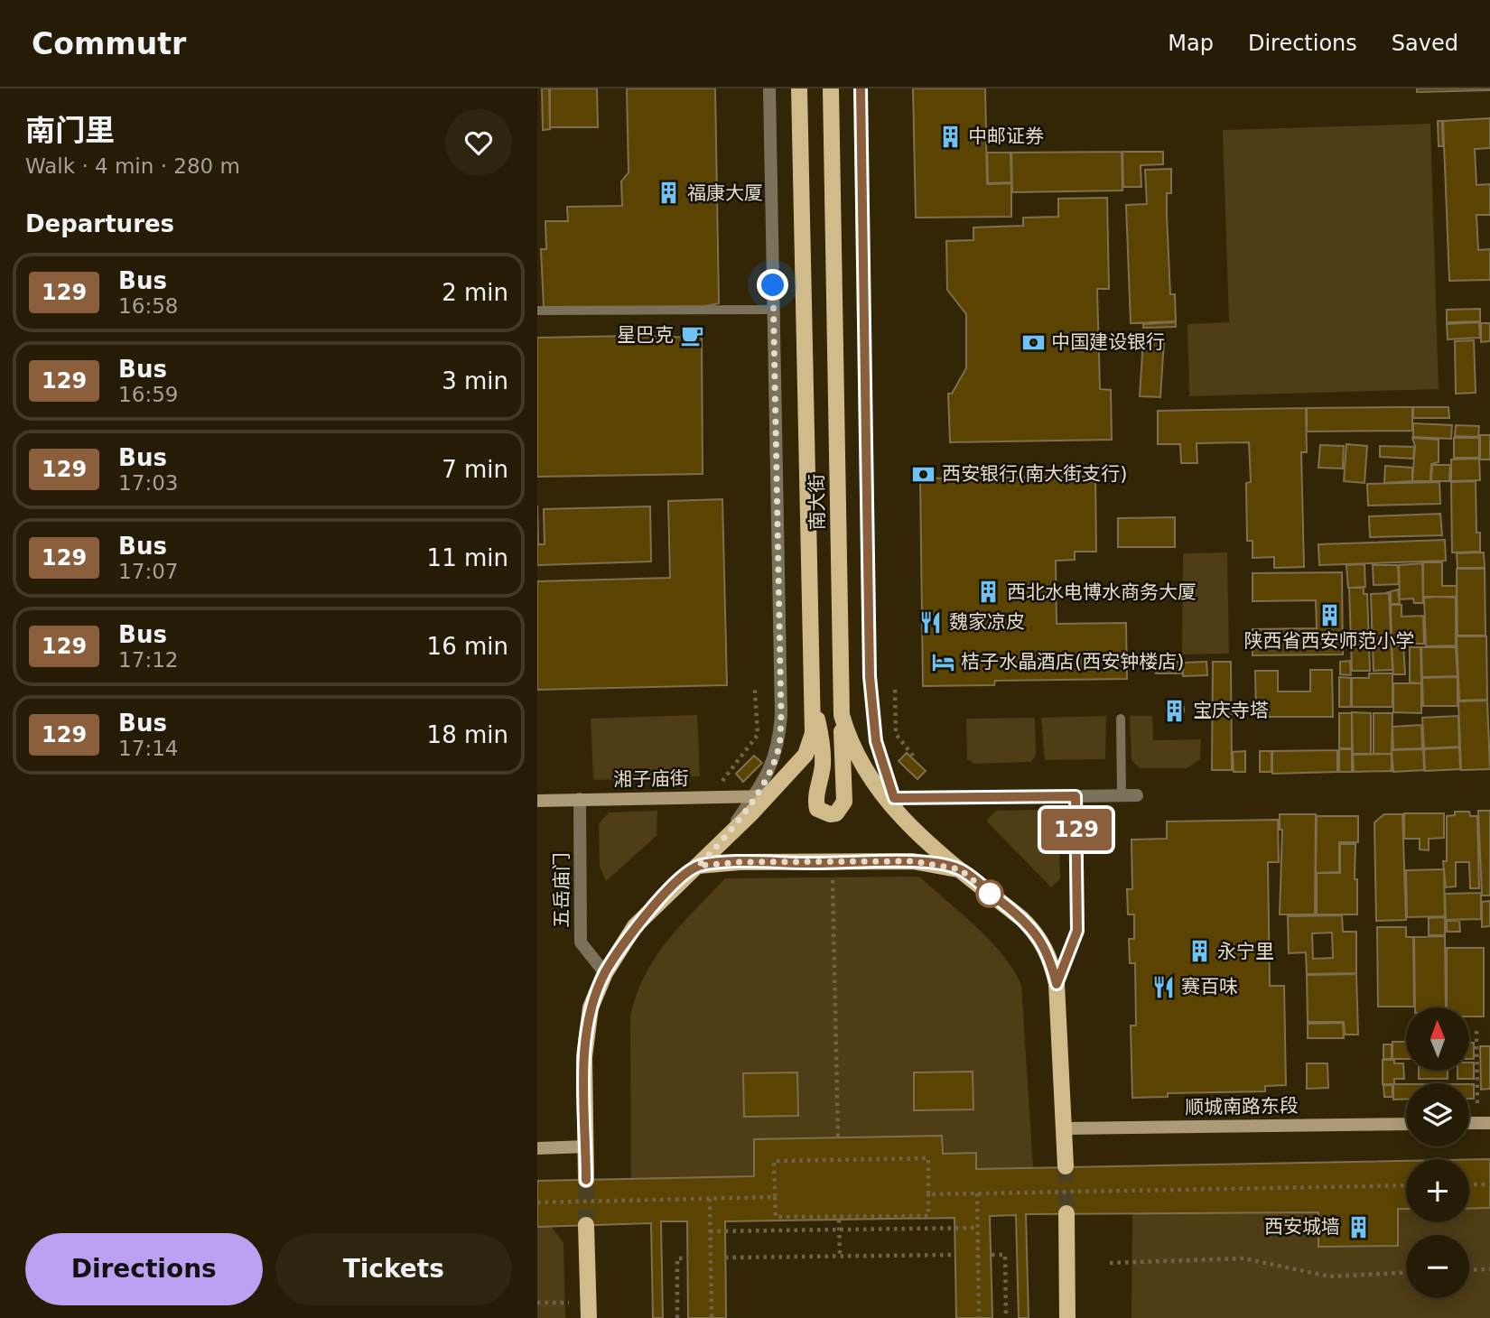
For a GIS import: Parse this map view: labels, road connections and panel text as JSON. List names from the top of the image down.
{
  "streets": {
    "main road": ["南大街"],
    "street": ["湘子庙街", "五岳庙门", "顺城南路东段"]
  },
  "crossings": [
    ["南大街", "湘子庙街"],
    ["南大街", "五岳庙门"],
    ["南大街", "顺城南路东段"],
    ["湘子庙街", "五岳庙门"]
  ],
  "places": {
    "building": [
      "中邮证券",
      "福康大厦",
      "西北水电博水商务大厦",
      "陕西省西安师范小学",
      "宝庆寺塔",
      "永宁里",
      "西安城墙"
    ],
    "cafe": ["星巴克"],
    "bank": ["中国建设银行", "西安银行(南大街支行)"],
    "restaurant": ["魏家凉皮", "赛百味"],
    "hotel": ["桔子水晶酒店(西安钟楼店)"]
  },
  "lines": ["bus line 129"],
  "north": "top",
  "page": {
    "header": "Commutr",
    "nav": ["Map", "Directions", "Saved"],
    "heading": [
      ["南门里", "Walk · 4 min · 280 m"],
      "Departures"
    ],
    "on_map": "129",
    "list": [
      {
        "mark": "129",
        "name": "Bus",
        "note": "16:58",
        "value": "2 min"
      },
      {
        "mark": "129",
        "name": "Bus",
        "note": "16:59",
        "value": "3 min"
      },
      {
        "mark": "129",
        "name": "Bus",
        "note": "17:03",
        "value": "7 min"
      },
      {
        "mark": "129",
        "name": "Bus",
        "note": "17:07",
        "value": "11 min"
      },
      {
        "mark": "129",
        "name": "Bus",
        "note": "17:12",
        "value": "16 min"
      },
      {
        "mark": "129",
        "name": "Bus",
        "note": "17:14",
        "value": "18 min"
      }
    ],
    "map_buttons": ["+", "−"],
    "buttons": ["Directions", "Tickets"]
  }
}
